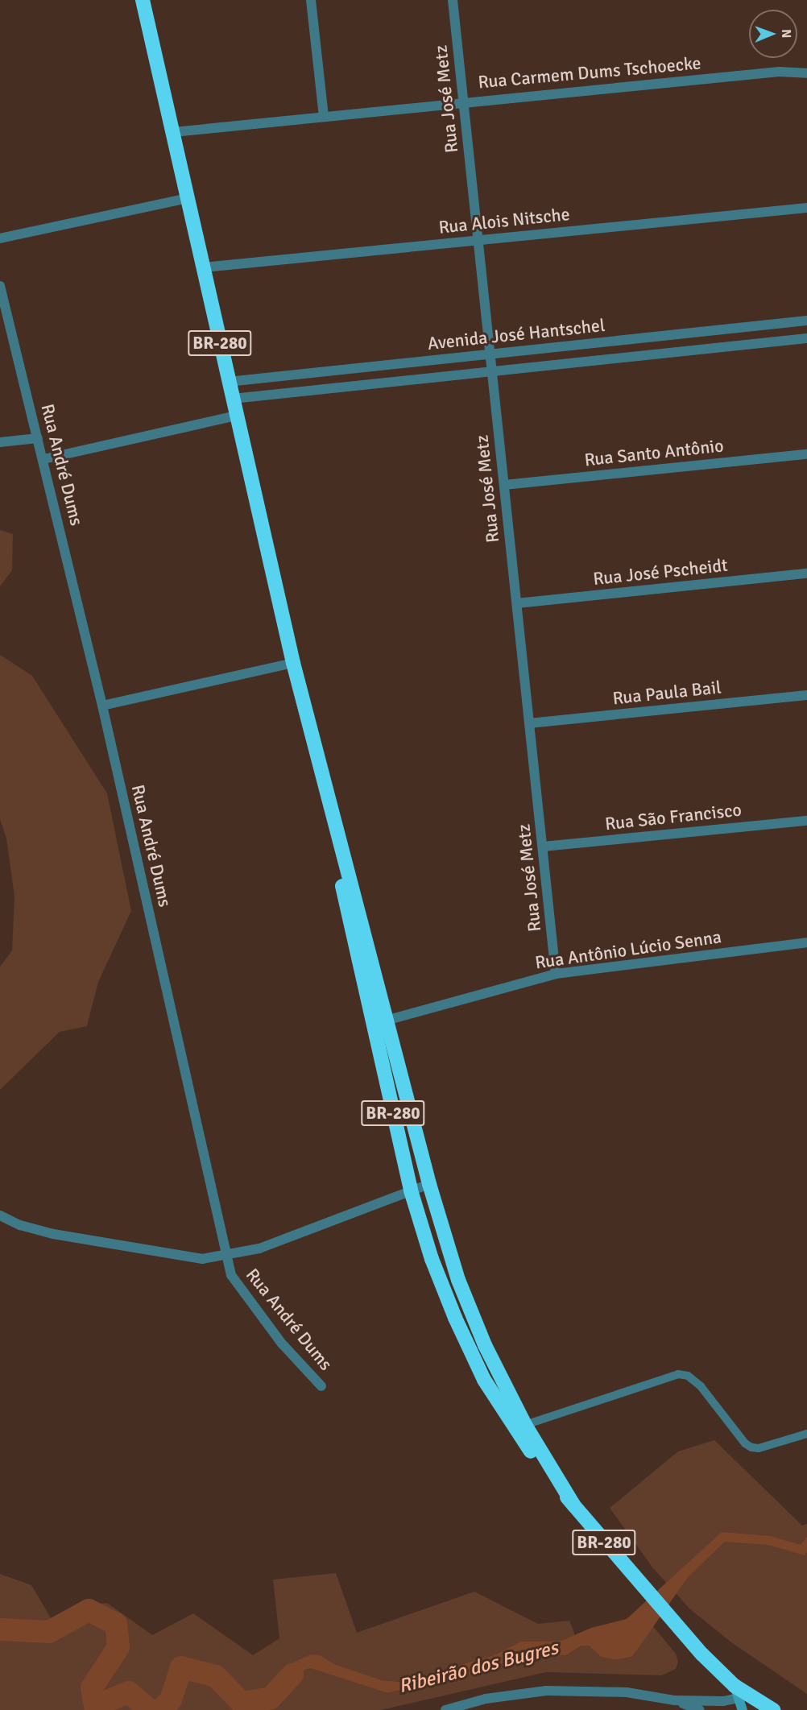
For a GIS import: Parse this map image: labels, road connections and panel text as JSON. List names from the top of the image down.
{
  "streets": {
    "highway": ["BR-280"],
    "street": [
      "Rua Carmem Dums Tschoecke",
      "Rua José Metz",
      "Rua Alois Nitsche",
      "Avenida José Hantschel",
      "Rua Santo Antônio",
      "Rua André Dums",
      "Rua José Pscheidt",
      "Rua Paula Bail",
      "Rua São Francisco",
      "Rua Antônio Lúcio Senna"
    ]
  },
  "crossings": [
    ["Rua Carmem Dums Tschoecke", "Rua José Metz"],
    ["Rua Carmem Dums Tschoecke", "BR-280"],
    ["Rua José Metz", "Rua Alois Nitsche"],
    ["Rua José Metz", "Avenida José Hantschel"],
    ["Rua José Metz", "Rua Santo Antônio"],
    ["Rua José Metz", "Rua José Pscheidt"],
    ["Rua José Metz", "Rua Paula Bail"],
    ["Rua José Metz", "Rua São Francisco"],
    ["Rua José Metz", "Rua Antônio Lúcio Senna"],
    ["Rua Alois Nitsche", "BR-280"],
    ["Avenida José Hantschel", "BR-280"],
    ["BR-280", "Rua Antônio Lúcio Senna"]
  ],
  "water": ["Ribeirão dos Bugres"],
  "north": "right"
}
